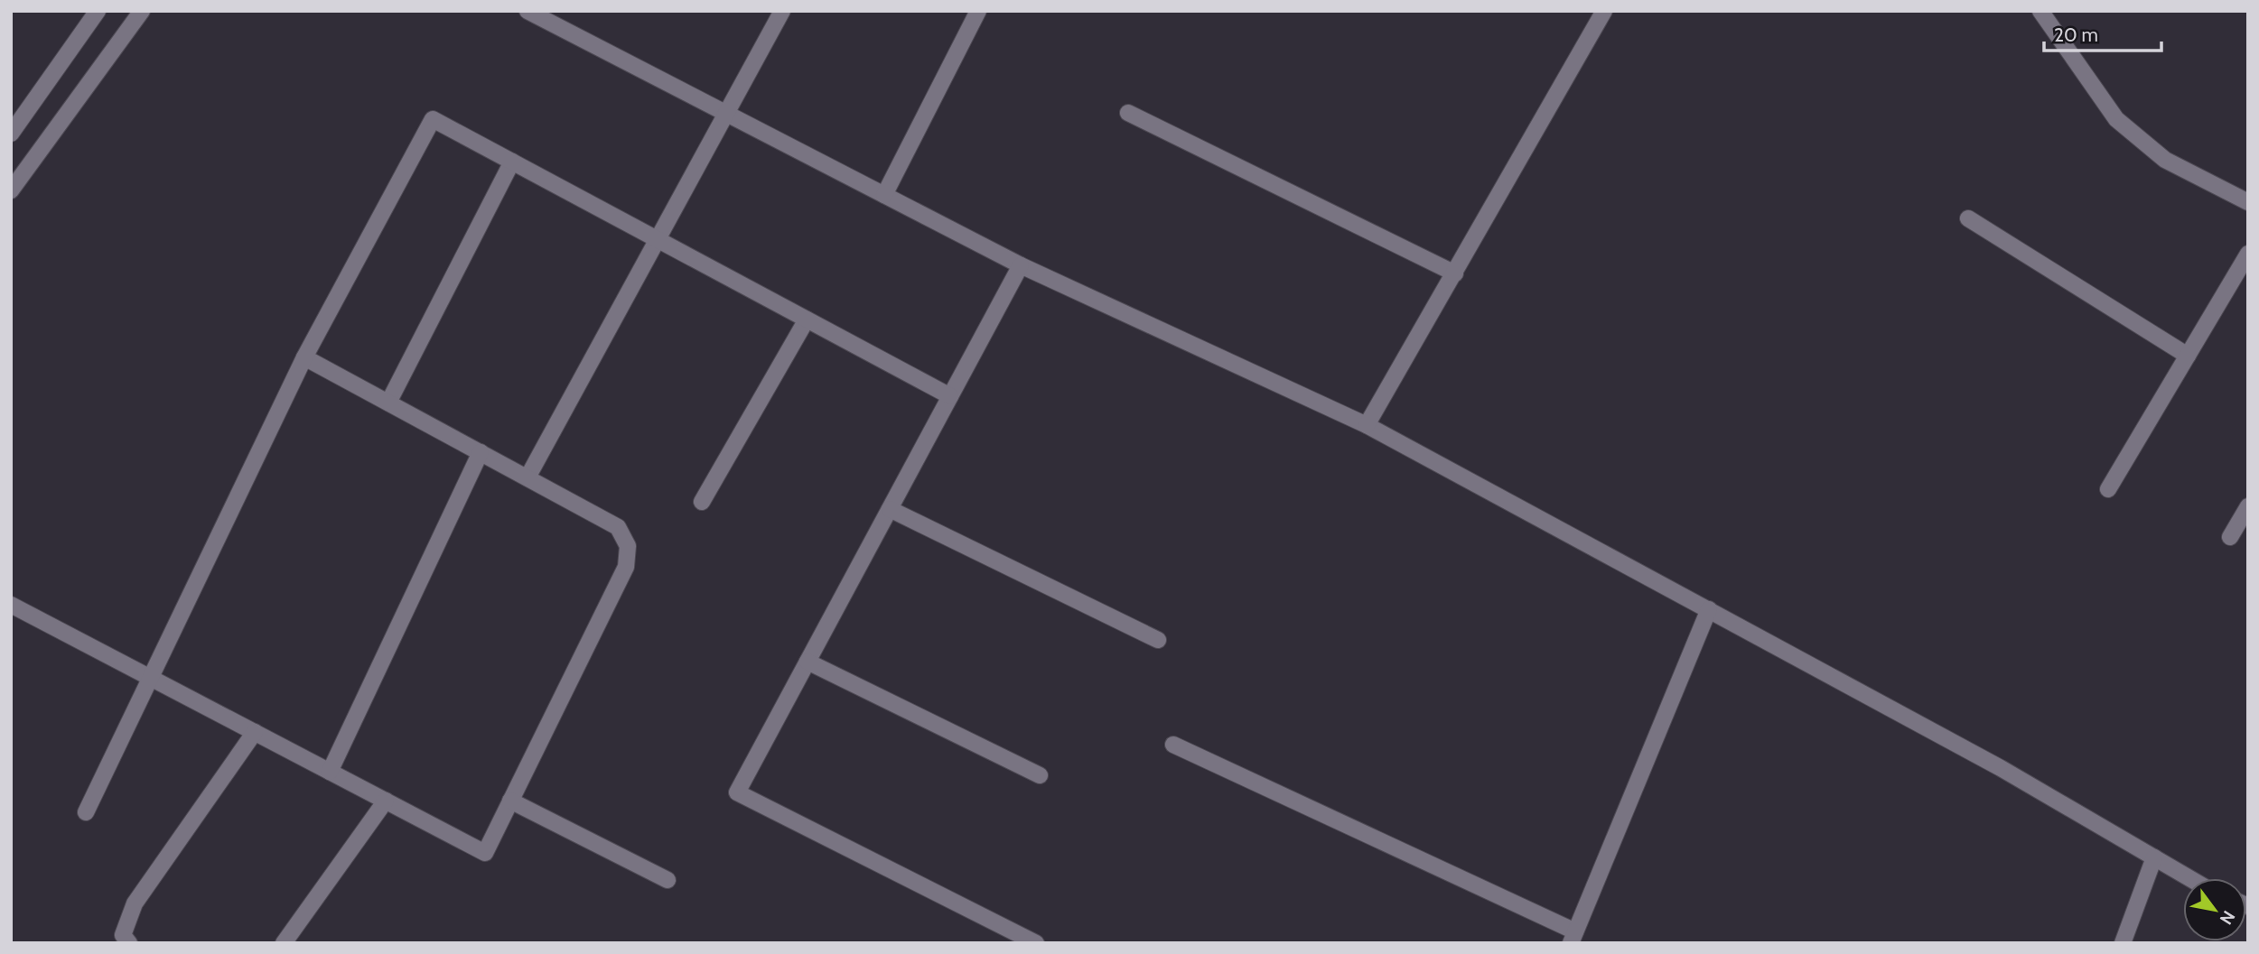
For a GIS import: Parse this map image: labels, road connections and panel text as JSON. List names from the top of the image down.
{
  "scale_bar": "20 m",
  "north": "bottom right"
}
